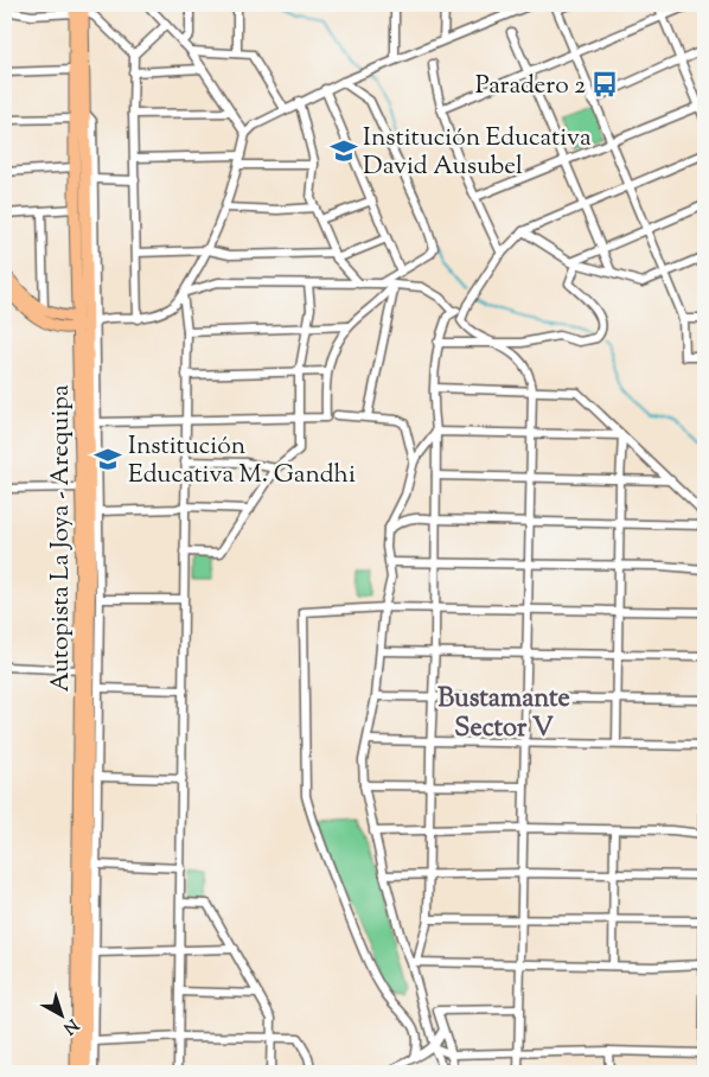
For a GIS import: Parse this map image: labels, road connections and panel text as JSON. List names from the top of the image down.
{
  "streets": {
    "main road": ["Autopista La Joya - Arequipa"]
  },
  "districts": ["Bustamante Sector V"],
  "places": {
    "bus stop": ["Paradero 2"],
    "school or university": ["Institución Educativa David Ausubel", "Institución Educativa M. Gandhi"]
  },
  "north": "bottom right"
}
